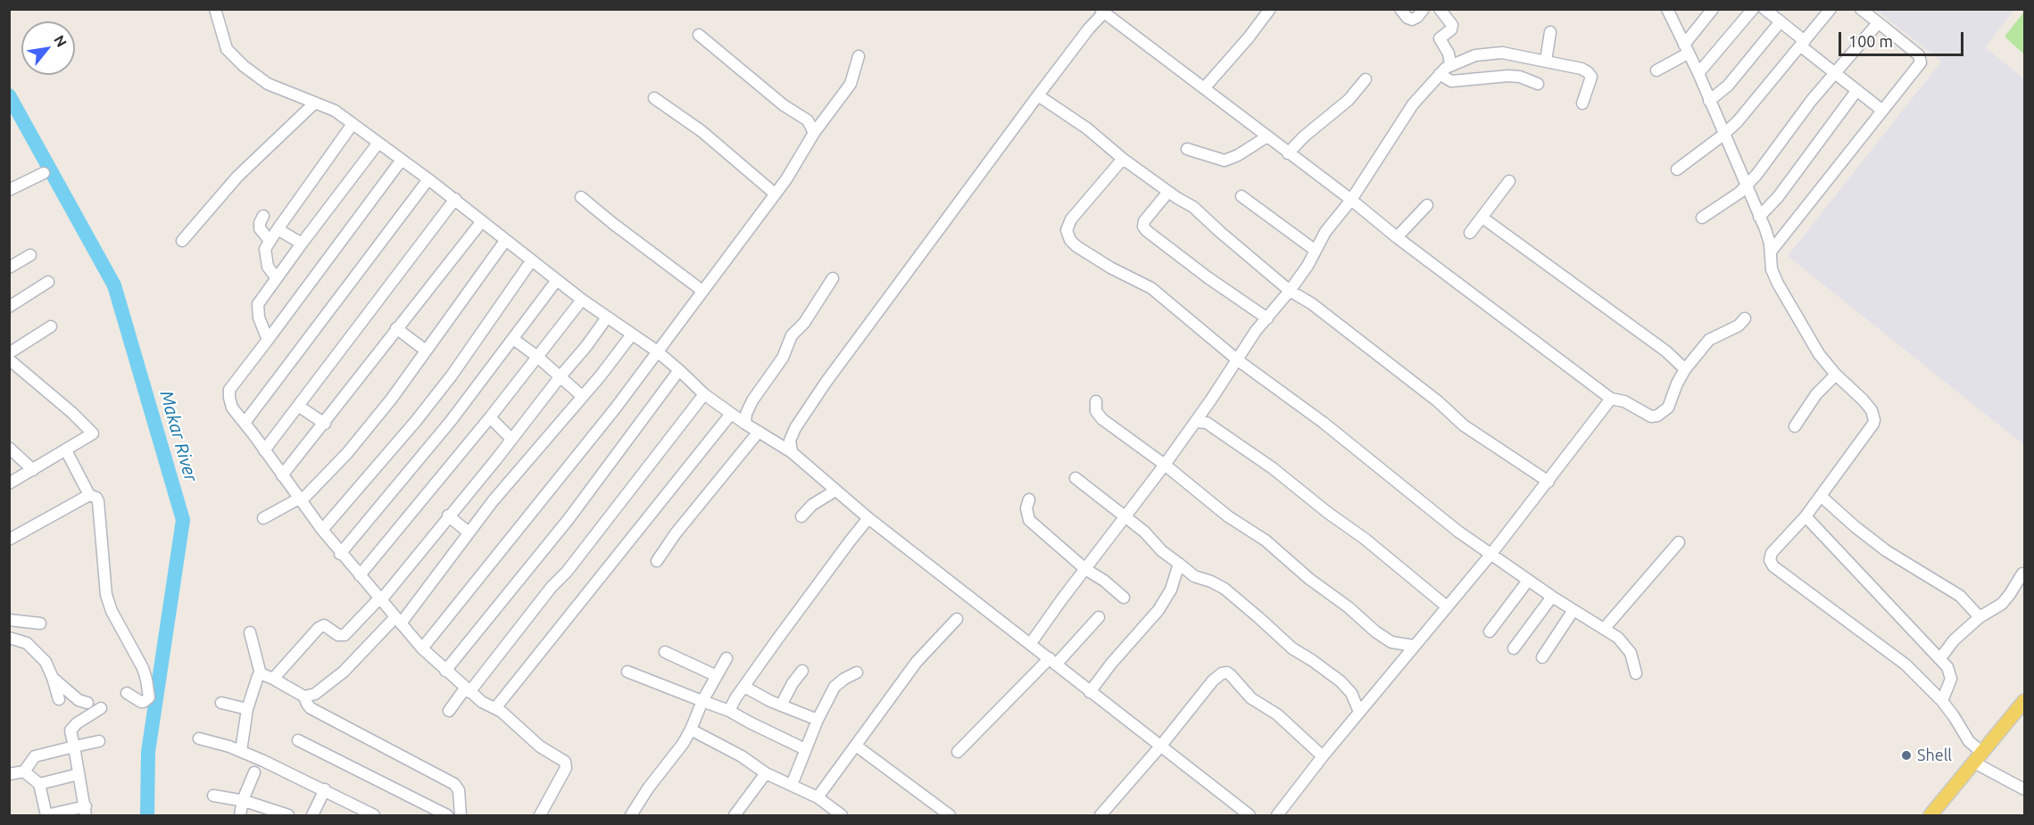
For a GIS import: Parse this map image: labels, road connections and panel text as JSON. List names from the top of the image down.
{
  "water": ["Makar River"],
  "places": ["Shell"],
  "scale_bar": "100 m",
  "north": "top right"
}
